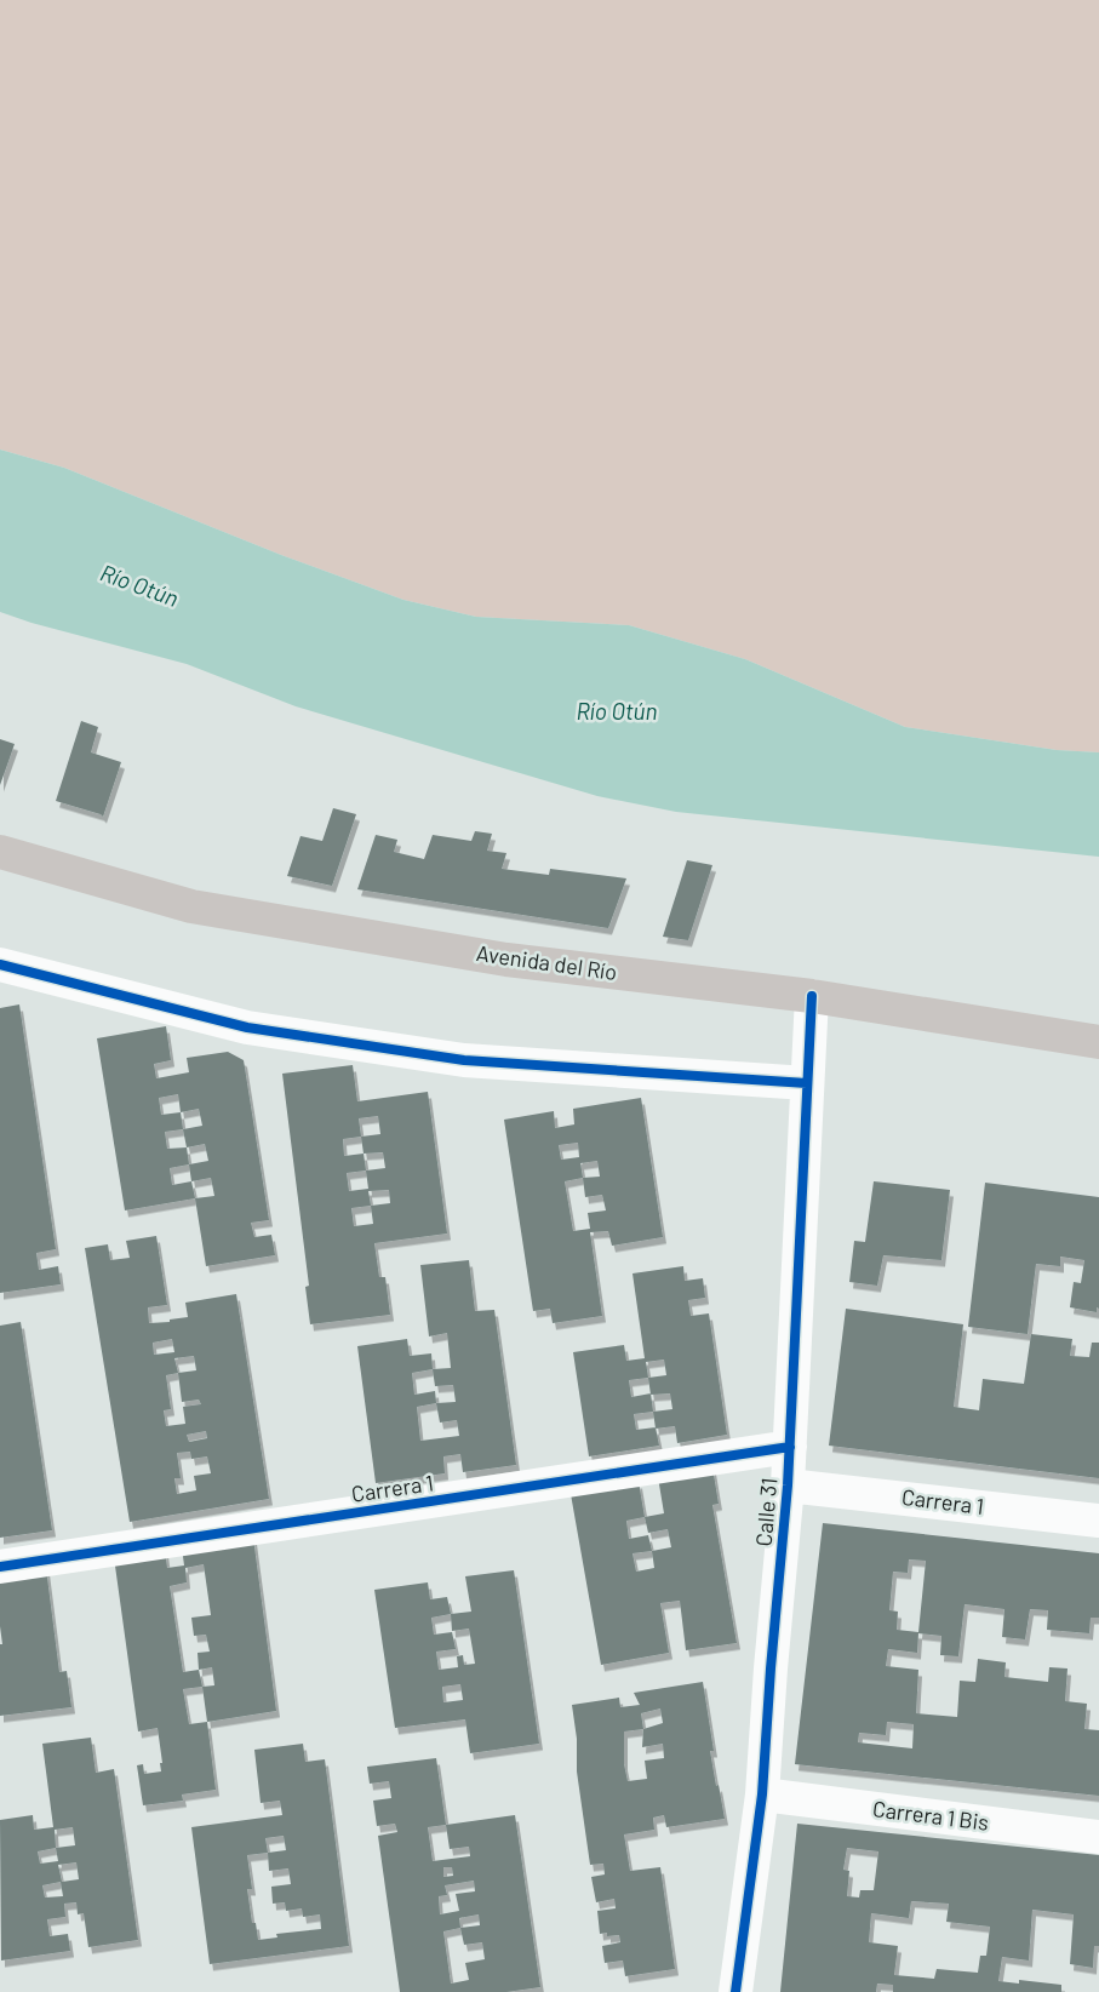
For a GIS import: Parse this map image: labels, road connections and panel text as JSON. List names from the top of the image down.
{
  "streets": {
    "main road": ["Avenida del Río"],
    "street": ["Carrera 1", "Calle 31", "Carrera 1 Bis"]
  },
  "crossings": [
    ["Avenida del Río", "Calle 31"],
    ["Carrera 1", "Calle 31"],
    ["Calle 31", "Carrera 1 Bis"]
  ],
  "water": ["Río Otún"]
}
